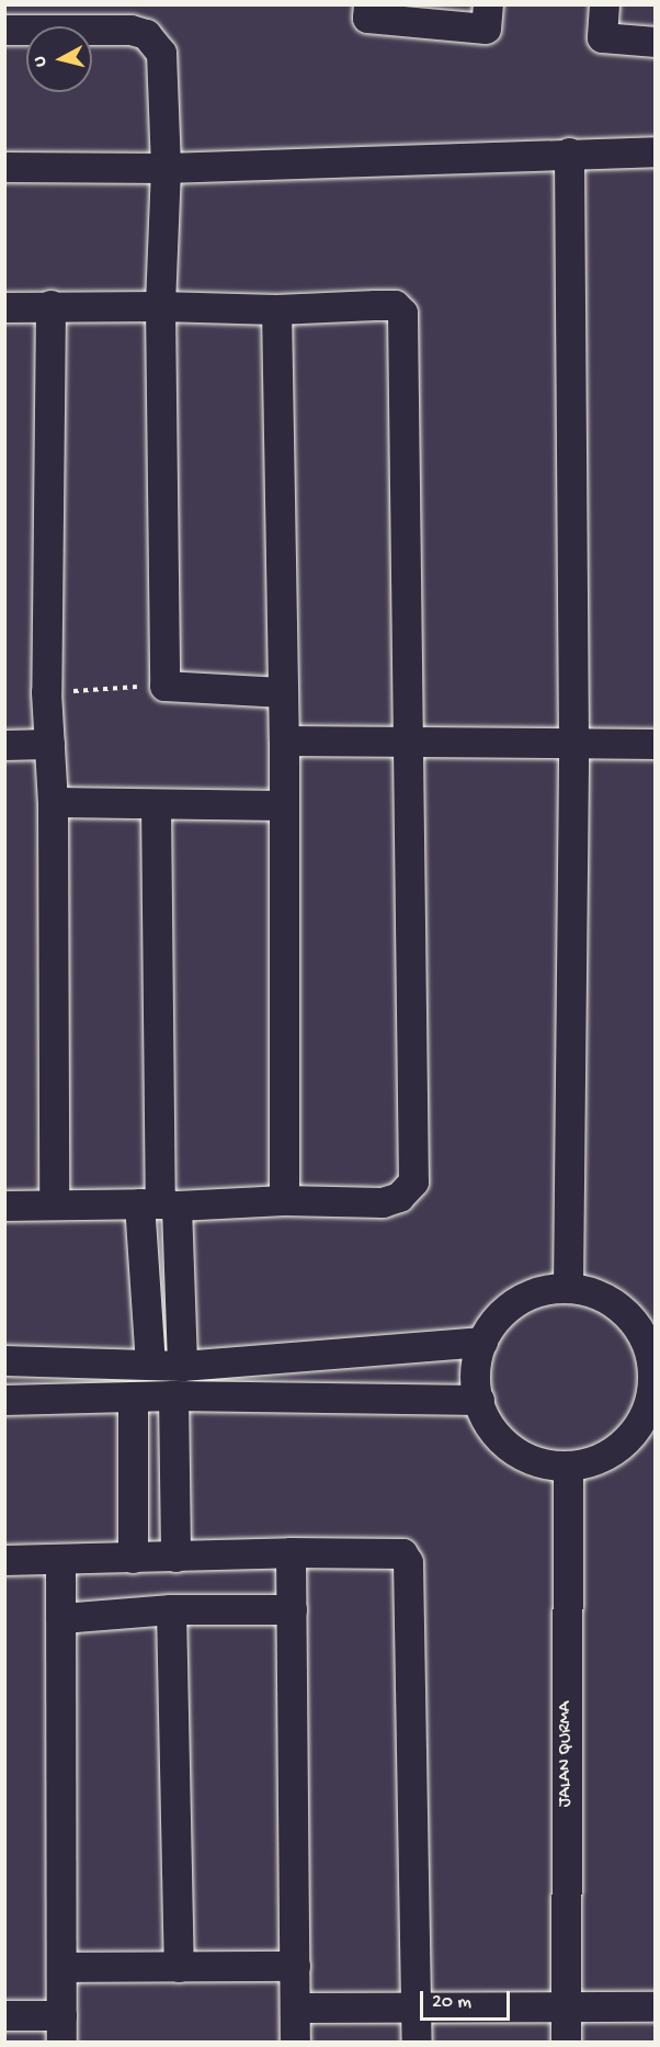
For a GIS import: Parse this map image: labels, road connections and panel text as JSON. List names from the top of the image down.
{
  "streets": {
    "street": ["JALAN QURMA"]
  },
  "scale_bar": "20 m",
  "north": "left"
}
